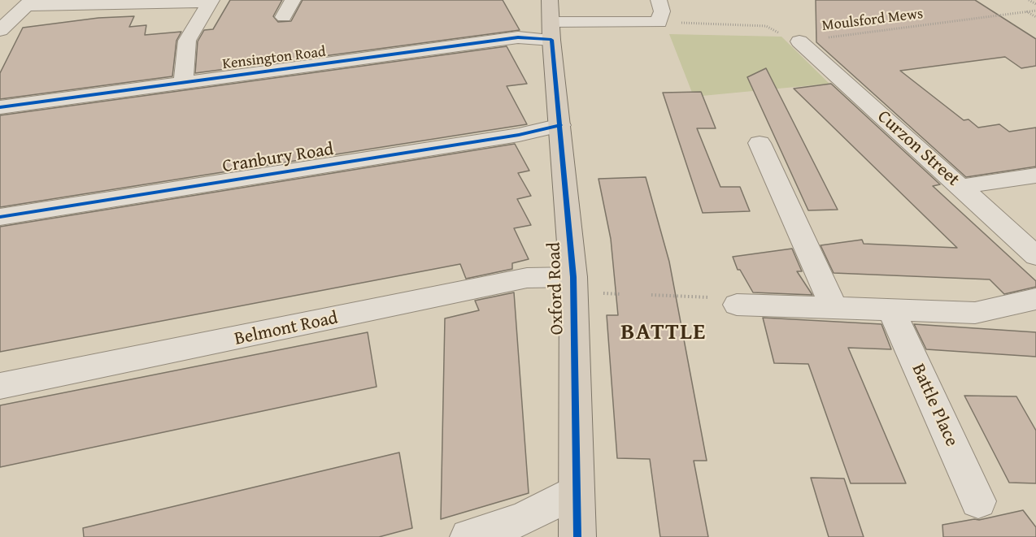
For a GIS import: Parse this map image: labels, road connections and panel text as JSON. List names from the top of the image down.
{
  "streets": {
    "main road": ["Oxford Road"],
    "street": [
      "Kensington Road",
      "Curzon Street",
      "Cranbury Road",
      "Belmont Road",
      "Battle Place"
    ],
    "path": ["Moulsford Mews"]
  },
  "crossings": [
    ["Moulsford Mews", "Curzon Street"],
    ["Kensington Road", "Oxford Road"],
    ["Cranbury Road", "Oxford Road"],
    ["Oxford Road", "Belmont Road"]
  ],
  "districts": ["BATTLE"]
}
